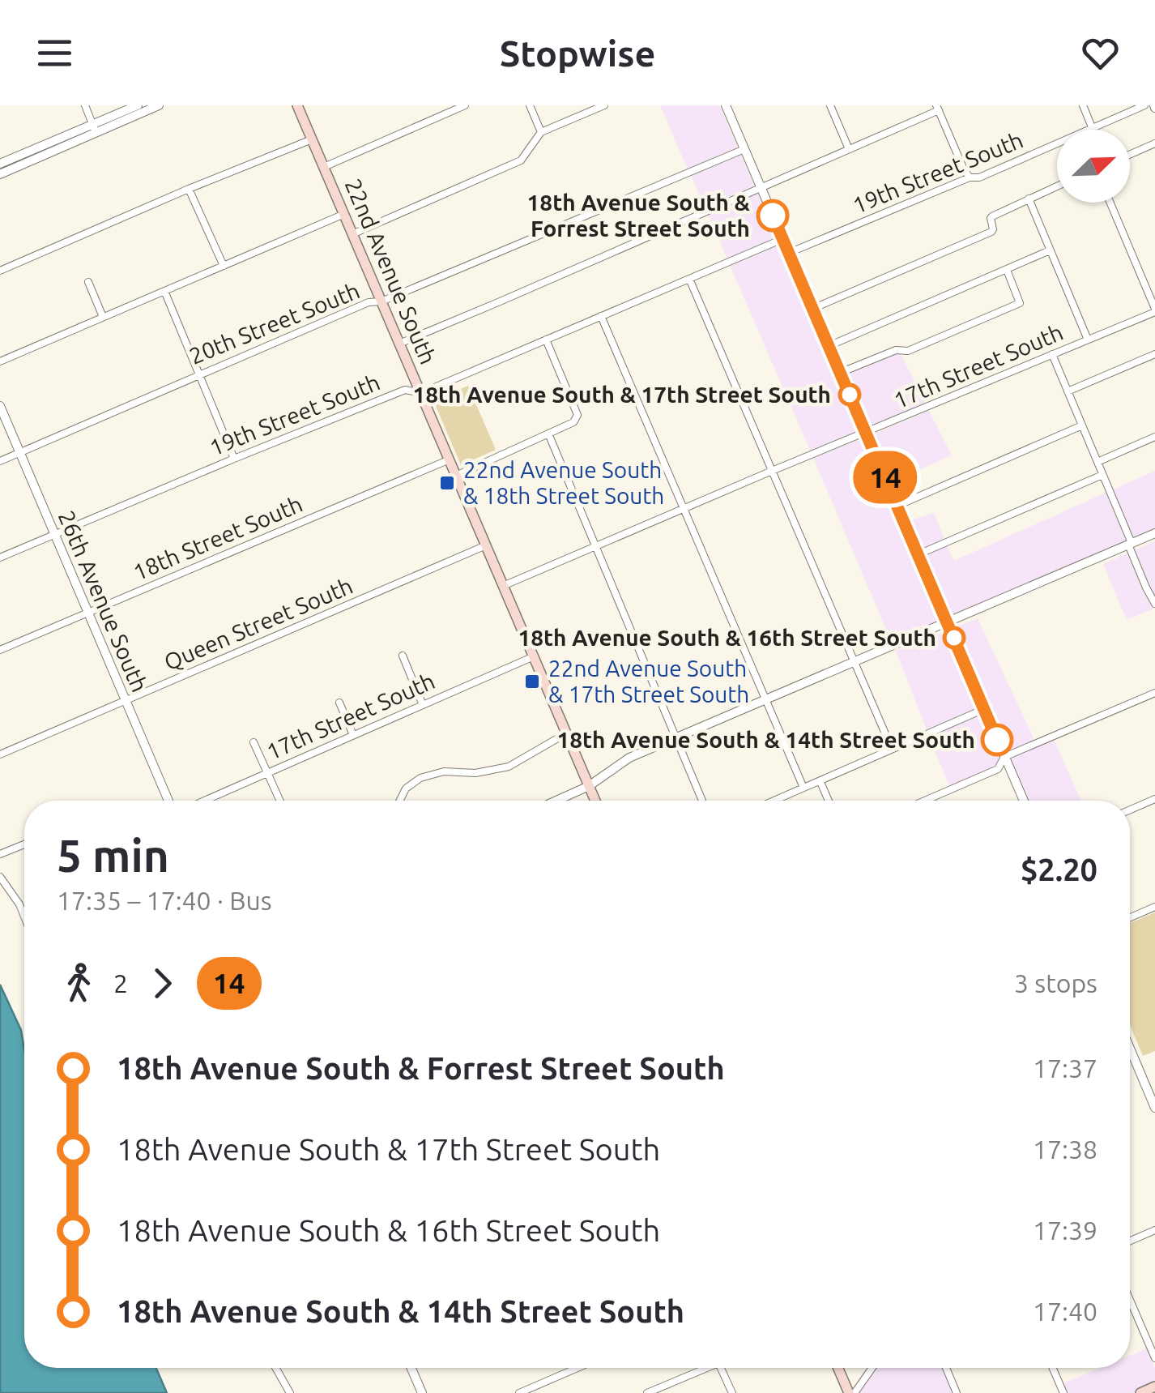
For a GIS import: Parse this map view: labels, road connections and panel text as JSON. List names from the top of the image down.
{
  "streets": {
    "main road": ["22nd Avenue South"],
    "street": [
      "19th Street South",
      "20th Street South",
      "17th Street South",
      "18th Street South",
      "26th Avenue South",
      "Queen Street South"
    ]
  },
  "crossings": [
    ["19th Street South", "22nd Avenue South"],
    ["19th Street South", "26th Avenue South"],
    ["22nd Avenue South", "20th Street South"],
    ["22nd Avenue South", "17th Street South"],
    ["22nd Avenue South", "18th Street South"],
    ["22nd Avenue South", "Queen Street South"],
    ["20th Street South", "26th Avenue South"],
    ["18th Street South", "26th Avenue South"],
    ["26th Avenue South", "Queen Street South"]
  ],
  "places": {
    "other": [
      "18th Avenue South & Forrest Street South",
      "18th Avenue South & 17th Street South",
      "18th Avenue South & 16th Street South",
      "18th Avenue South & 14th Street South"
    ],
    "transit": ["22nd Avenue South & 18th Street South", "22nd Avenue South & 17th Street South"]
  },
  "lines": ["bus line 14"],
  "north": "top right",
  "page": {
    "header": "Stopwise",
    "on_map": "14",
    "heading": ["5 min", "17:35 – 17:40 · Bus", "$2.20"],
    "legs": ["2", "14", "3 stops"],
    "list": [
      {
        "name": "18th Avenue South & Forrest Street South",
        "value": "17:37"
      },
      {
        "name": "18th Avenue South & 17th Street South",
        "value": "17:38"
      },
      {
        "name": "18th Avenue South & 16th Street South",
        "value": "17:39"
      },
      {
        "name": "18th Avenue South & 14th Street South",
        "value": "17:40"
      }
    ]
  }
}
